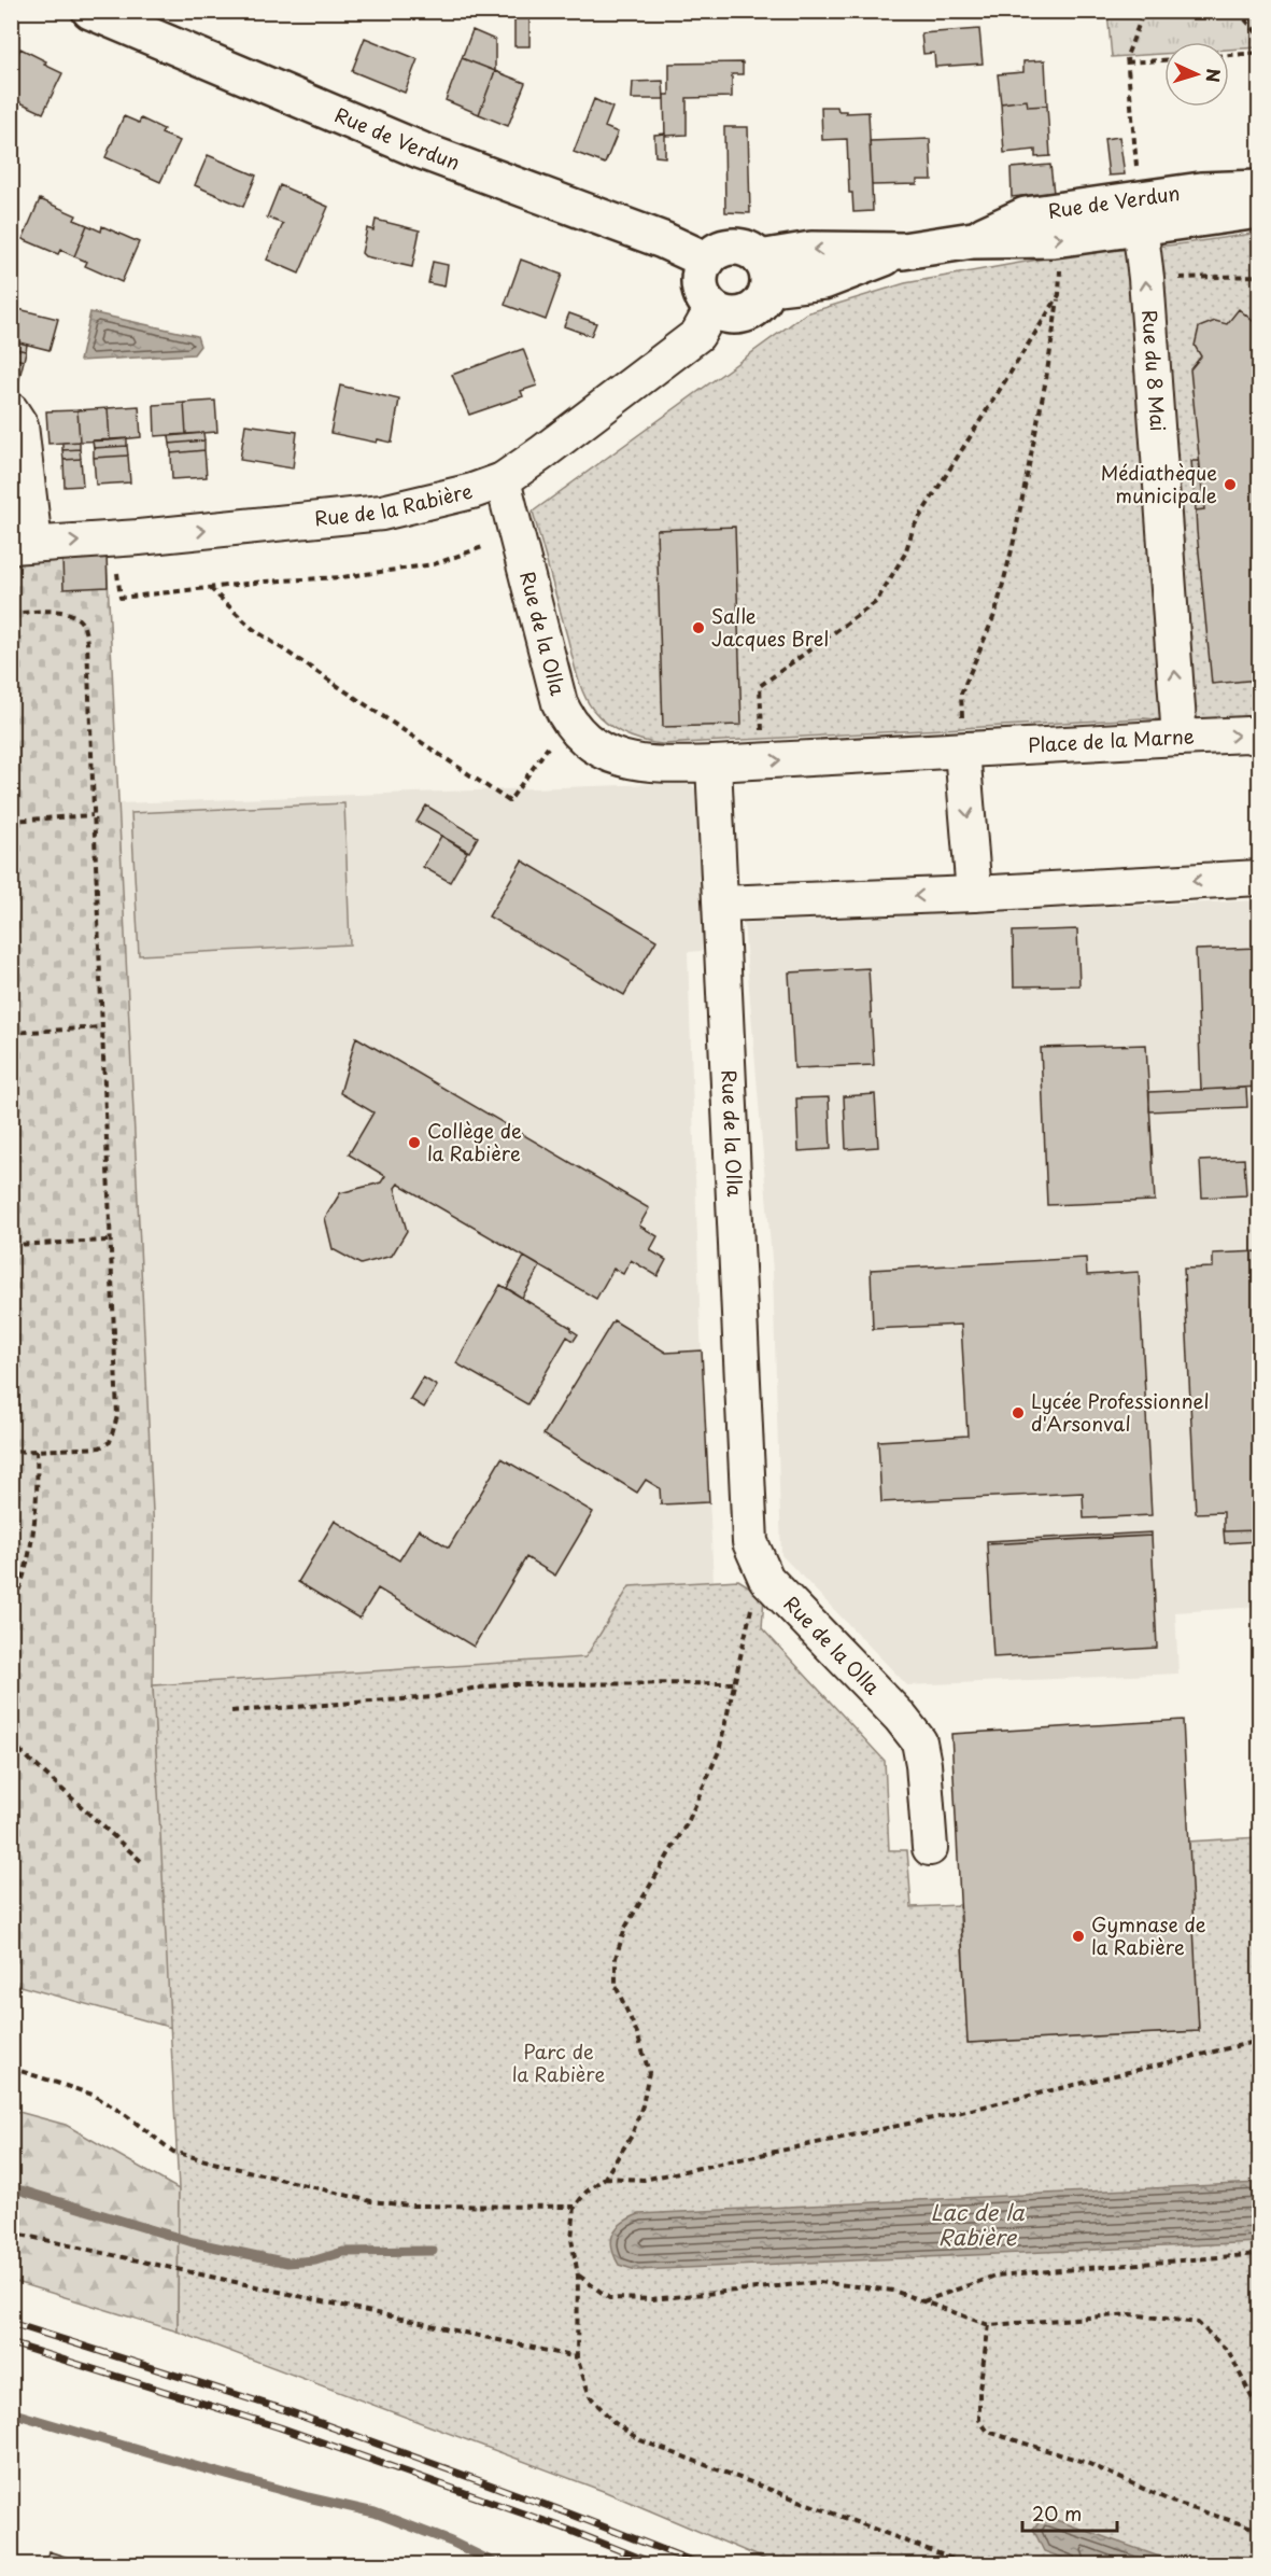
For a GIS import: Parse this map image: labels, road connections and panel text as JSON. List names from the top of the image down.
{
  "streets": {
    "main road": ["Rue de Verdun"],
    "street": [
      "Rue du 8 Mai",
      "Rue de la Rabière",
      "Rue de la Olla",
      "Place de la Marne"
    ]
  },
  "crossings": [
    ["Rue de Verdun", "Rue du 8 Mai"],
    ["Rue de Verdun", "Rue de la Rabière"],
    ["Rue du 8 Mai", "Place de la Marne"],
    ["Rue de la Rabière", "Rue de la Olla"],
    ["Rue de la Olla", "Place de la Marne"]
  ],
  "one_way": ["Rue du 8 Mai", "Rue de la Rabière"],
  "water": ["Lac de la Rabière"],
  "parks": ["Parc de la Rabière"],
  "places": [
    "Médiathèque municipale",
    "Salle Jacques Brel",
    "Collège de la Rabière",
    "Lycée Professionnel d'Arsonval",
    "Gymnase de la Rabière"
  ],
  "scale_bar": "20 m",
  "north": "right"
}
